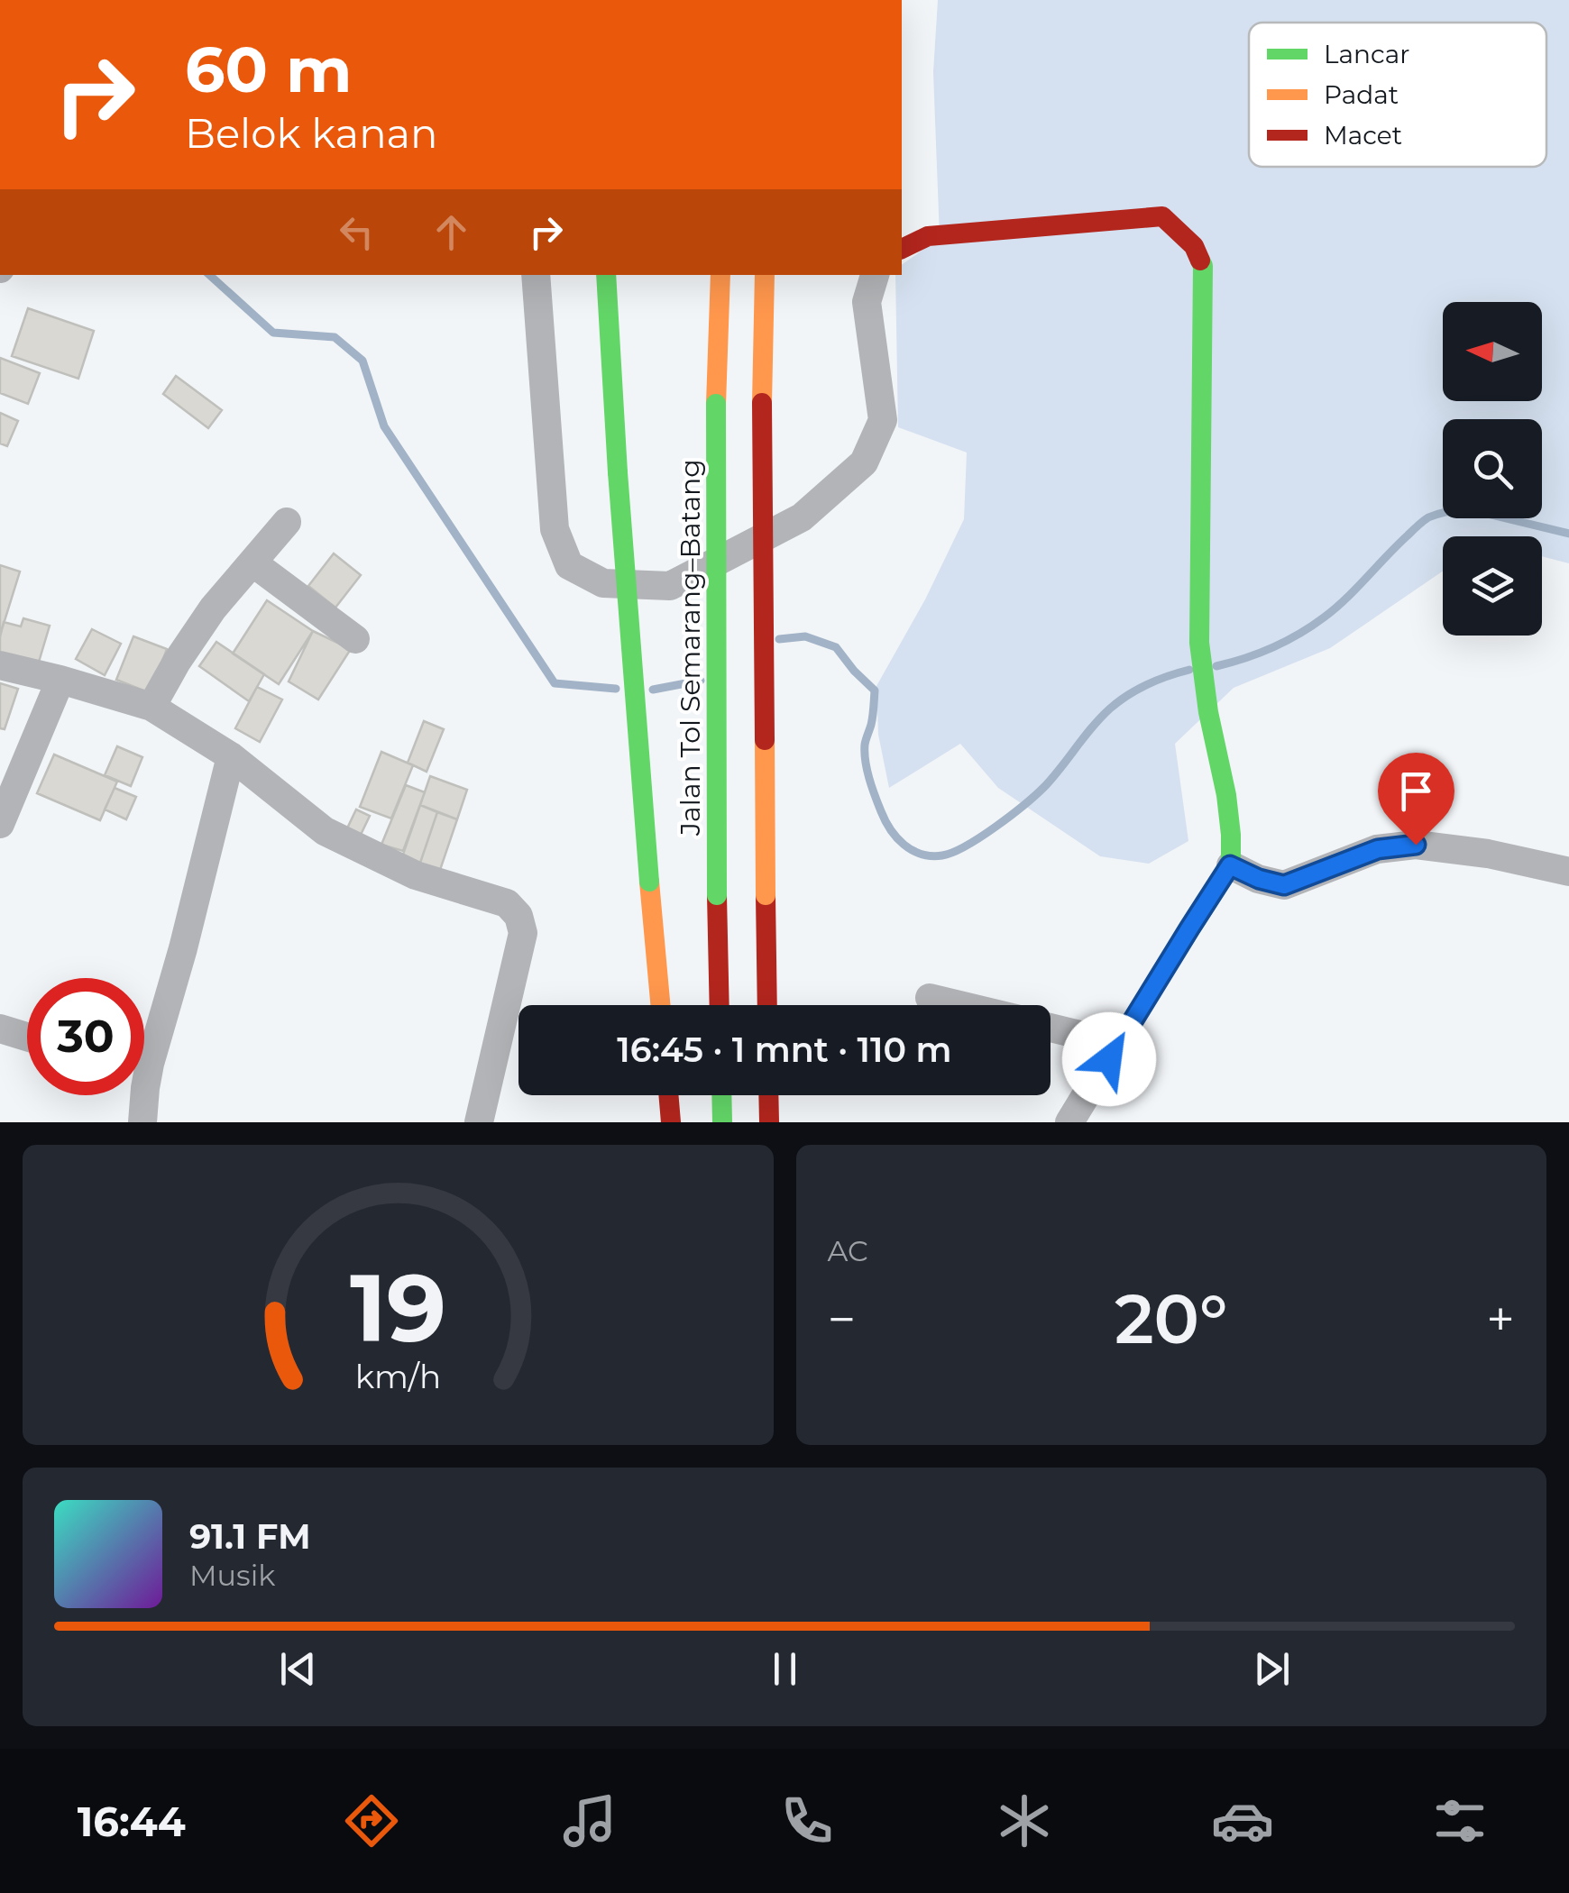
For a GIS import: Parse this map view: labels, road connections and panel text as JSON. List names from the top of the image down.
{
  "streets": {
    "main road": ["Jalan Tol Semarang–Batang"]
  },
  "legend": ["Lancar", "Padat", "Macet"],
  "north": "left",
  "page": {
    "turn": ["60 m", "Belok kanan"],
    "limit": "30",
    "trip": "16:45 · 1 mnt · 110 m",
    "tile": "AC",
    "heat": ["−", "20°", "+"],
    "song": ["91.1 FM", "Musik"],
    "tabs": "16:44",
    "gauge": ["19", "km/h"]
  }
}
